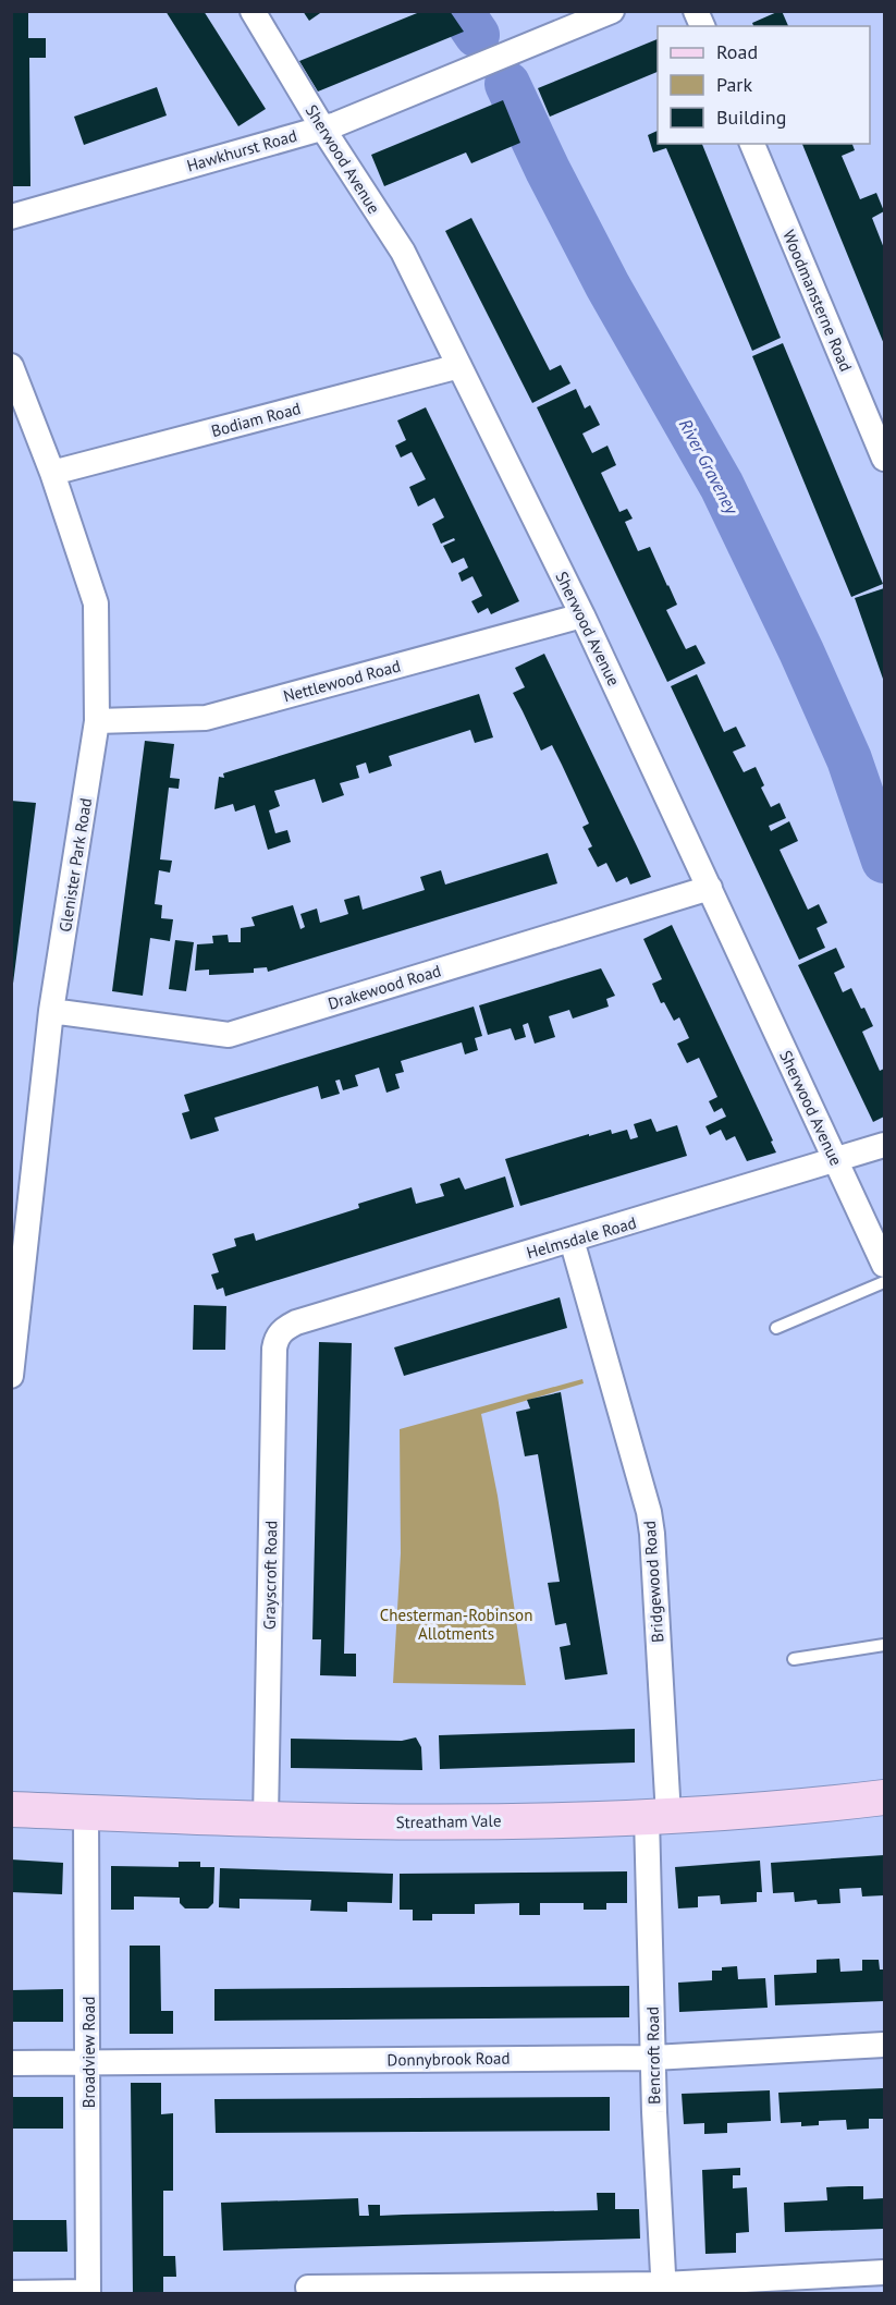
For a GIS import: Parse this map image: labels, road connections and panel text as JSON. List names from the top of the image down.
{
  "streets": {
    "main road": ["Streatham Vale"],
    "street": [
      "Hawkhurst Road",
      "Sherwood Avenue",
      "Woodmansterne Road",
      "Bodiam Road",
      "Nettlewood Road",
      "Glenister Park Road",
      "Drakewood Road",
      "Helmsdale Road",
      "Grayscroft Road",
      "Bridgewood Road",
      "Broadview Road",
      "Bencroft Road",
      "Donnybrook Road"
    ]
  },
  "crossings": [
    ["Hawkhurst Road", "Sherwood Avenue"],
    ["Sherwood Avenue", "Bodiam Road"],
    ["Sherwood Avenue", "Nettlewood Road"],
    ["Sherwood Avenue", "Drakewood Road"],
    ["Sherwood Avenue", "Helmsdale Road"],
    ["Bodiam Road", "Glenister Park Road"],
    ["Nettlewood Road", "Glenister Park Road"],
    ["Glenister Park Road", "Drakewood Road"],
    ["Helmsdale Road", "Grayscroft Road"],
    ["Helmsdale Road", "Bridgewood Road"],
    ["Grayscroft Road", "Streatham Vale"],
    ["Bridgewood Road", "Streatham Vale"],
    ["Bridgewood Road", "Bencroft Road"],
    ["Streatham Vale", "Broadview Road"],
    ["Streatham Vale", "Bencroft Road"],
    ["Broadview Road", "Donnybrook Road"],
    ["Bencroft Road", "Donnybrook Road"]
  ],
  "water": ["River Graveney"],
  "parks": ["Chesterman-Robinson Allotments"],
  "legend": ["Road", "Park", "Building"]
}
